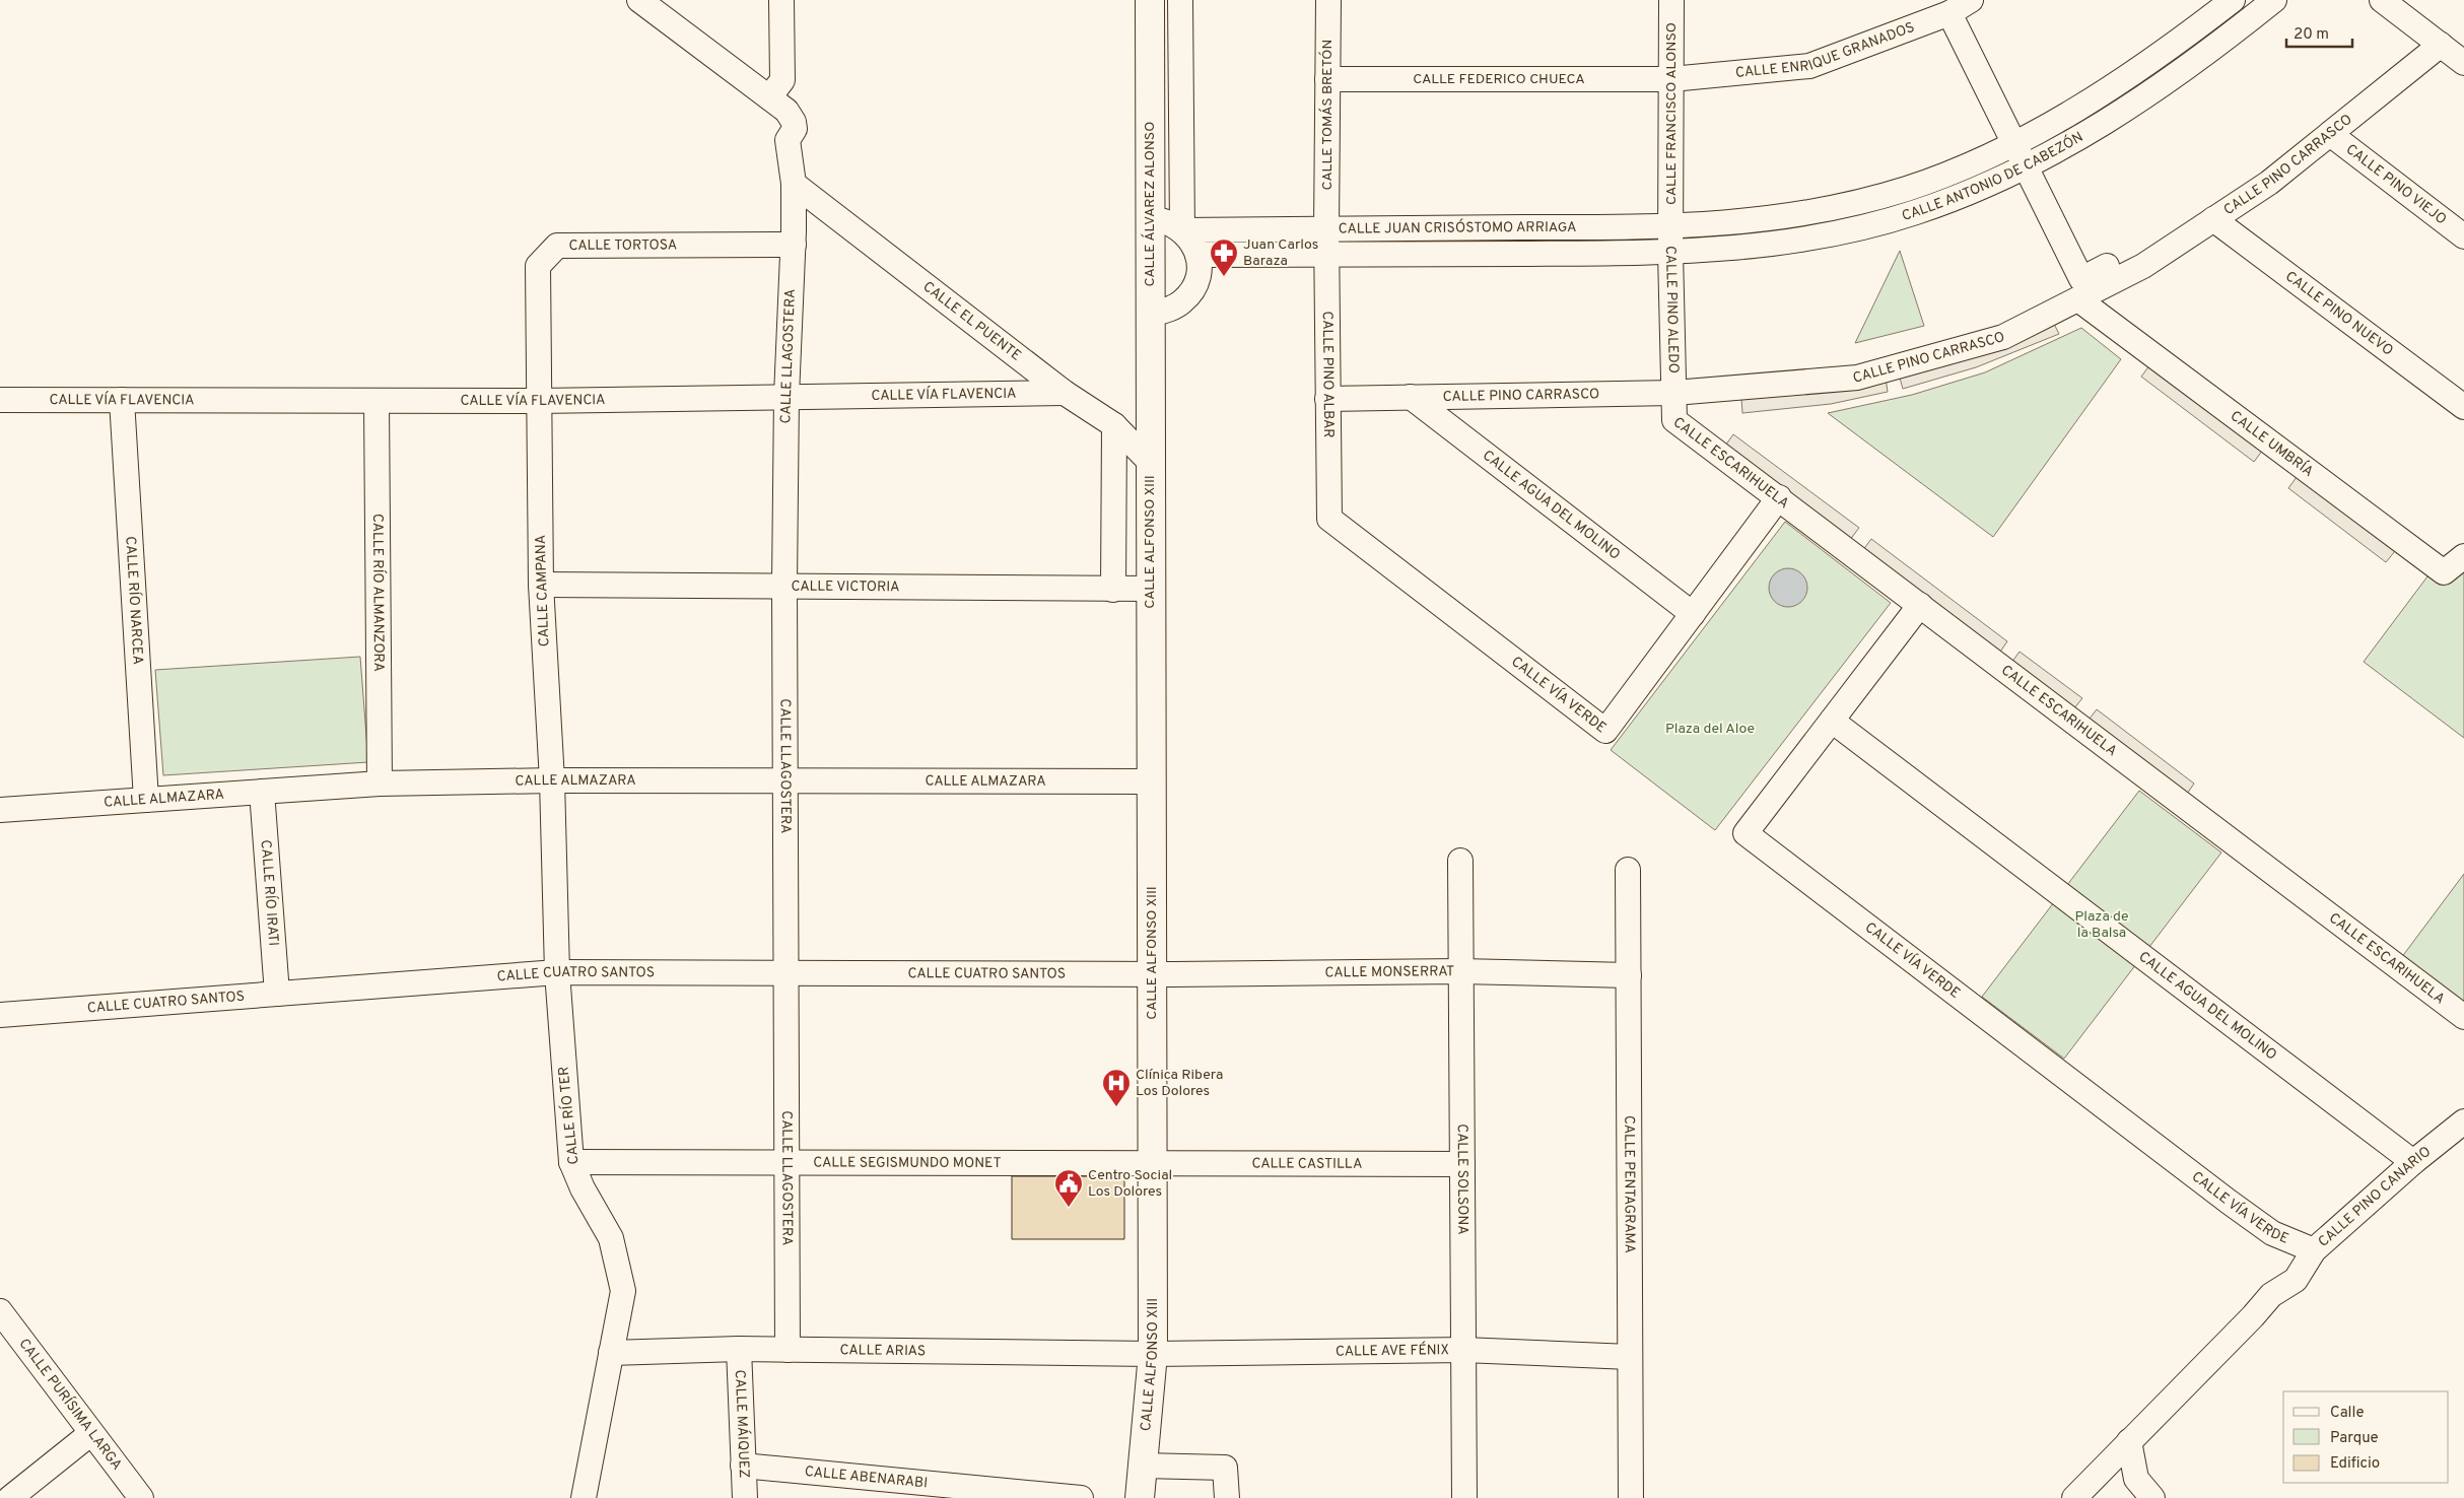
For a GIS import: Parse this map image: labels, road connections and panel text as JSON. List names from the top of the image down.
{
  "streets": {
    "main road": ["CALLE ÁLVAREZ ALONSO", "CALLE ALFONSO XIII"],
    "street": [
      "CALLE ENRIQUE GRANADOS",
      "CALLE FEDERICO CHUECA",
      "CALLE FRANCISCO ALONSO",
      "CALLE TOMÁS BRETÓN",
      "CALLE PINO CARRASCO",
      "CALLE ANTONIO DE CABEZÓN",
      "CALLE PINO VIEJO",
      "CALLE JUAN CRISÓSTOMO ARRIAGA",
      "CALLE TORTOSA",
      "CALLE PINO ALEDO",
      "CALLE PINO NUEVO",
      "CALLE EL PUENTE",
      "CALLE LLAGOSTERA",
      "CALLE PINO ALBAR",
      "CALLE VÍA FLAVENCIA",
      "CALLE UMBRÍA",
      "CALLE ESCARIHUELA",
      "CALLE AGUA DEL MOLINO",
      "CALLE VICTORIA",
      "CALLE CAMPANA",
      "CALLE RÍO ALMANZORA",
      "CALLE RÍO NARCEA",
      "CALLE VÍA VERDE",
      "CALLE ALMAZARA",
      "CALLE RÍO IRATI",
      "CALLE MONSERRAT",
      "CALLE CUATRO SANTOS",
      "CALLE RÍO TER",
      "CALLE SEGISMUNDO MONET",
      "CALLE CASTILLA",
      "CALLE SOLSONA",
      "CALLE PENTAGRAMA",
      "CALLE PINO CANARIO",
      "CALLE ARIAS",
      "CALLE AVE FÉNIX",
      "CALLE PURÍSIMA LARGA",
      "CALLE MÁIQUEZ",
      "CALLE ABENARABI"
    ]
  },
  "crossings": [
    ["CALLE ENRIQUE GRANADOS", "CALLE FEDERICO CHUECA"],
    ["CALLE ENRIQUE GRANADOS", "CALLE FRANCISCO ALONSO"],
    ["CALLE FEDERICO CHUECA", "CALLE FRANCISCO ALONSO"],
    ["CALLE FEDERICO CHUECA", "CALLE TOMÁS BRETÓN"],
    ["CALLE FRANCISCO ALONSO", "CALLE ANTONIO DE CABEZÓN"],
    ["CALLE FRANCISCO ALONSO", "CALLE JUAN CRISÓSTOMO ARRIAGA"],
    ["CALLE FRANCISCO ALONSO", "CALLE PINO ALEDO"],
    ["CALLE TOMÁS BRETÓN", "CALLE JUAN CRISÓSTOMO ARRIAGA"],
    ["CALLE TOMÁS BRETÓN", "CALLE PINO ALBAR"],
    ["CALLE PINO CARRASCO", "CALLE PINO VIEJO"],
    ["CALLE PINO CARRASCO", "CALLE PINO ALEDO"],
    ["CALLE PINO CARRASCO", "CALLE PINO NUEVO"],
    ["CALLE PINO CARRASCO", "CALLE PINO ALBAR"],
    ["CALLE PINO CARRASCO", "CALLE UMBRÍA"],
    ["CALLE PINO CARRASCO", "CALLE ESCARIHUELA"],
    ["CALLE PINO CARRASCO", "CALLE AGUA DEL MOLINO"],
    ["CALLE ANTONIO DE CABEZÓN", "CALLE JUAN CRISÓSTOMO ARRIAGA"],
    ["CALLE ANTONIO DE CABEZÓN", "CALLE PINO ALEDO"],
    ["CALLE ÁLVAREZ ALONSO", "CALLE ALFONSO XIII"],
    ["CALLE JUAN CRISÓSTOMO ARRIAGA", "CALLE PINO ALEDO"],
    ["CALLE JUAN CRISÓSTOMO ARRIAGA", "CALLE PINO ALBAR"],
    ["CALLE TORTOSA", "CALLE LLAGOSTERA"],
    ["CALLE TORTOSA", "CALLE VÍA FLAVENCIA"],
    ["CALLE TORTOSA", "CALLE CAMPANA"],
    ["CALLE PINO ALEDO", "CALLE ESCARIHUELA"],
    ["CALLE EL PUENTE", "CALLE LLAGOSTERA"],
    ["CALLE EL PUENTE", "CALLE VÍA FLAVENCIA"],
    ["CALLE EL PUENTE", "CALLE ALFONSO XIII"],
    ["CALLE LLAGOSTERA", "CALLE VÍA FLAVENCIA"],
    ["CALLE LLAGOSTERA", "CALLE VICTORIA"],
    ["CALLE LLAGOSTERA", "CALLE ALMAZARA"],
    ["CALLE LLAGOSTERA", "CALLE CUATRO SANTOS"],
    ["CALLE LLAGOSTERA", "CALLE SEGISMUNDO MONET"],
    ["CALLE LLAGOSTERA", "CALLE ARIAS"],
    ["CALLE PINO ALBAR", "CALLE VÍA VERDE"],
    ["CALLE VÍA FLAVENCIA", "CALLE CAMPANA"],
    ["CALLE VÍA FLAVENCIA", "CALLE RÍO ALMANZORA"],
    ["CALLE VÍA FLAVENCIA", "CALLE RÍO NARCEA"],
    ["CALLE ESCARIHUELA", "CALLE VÍA VERDE"],
    ["CALLE AGUA DEL MOLINO", "CALLE VÍA VERDE"],
    ["CALLE AGUA DEL MOLINO", "CALLE PINO CANARIO"],
    ["CALLE ALFONSO XIII", "CALLE VICTORIA"],
    ["CALLE ALFONSO XIII", "CALLE ALMAZARA"],
    ["CALLE ALFONSO XIII", "CALLE MONSERRAT"],
    ["CALLE ALFONSO XIII", "CALLE CUATRO SANTOS"],
    ["CALLE ALFONSO XIII", "CALLE SEGISMUNDO MONET"],
    ["CALLE ALFONSO XIII", "CALLE CASTILLA"],
    ["CALLE ALFONSO XIII", "CALLE ARIAS"],
    ["CALLE ALFONSO XIII", "CALLE AVE FÉNIX"],
    ["CALLE VICTORIA", "CALLE CAMPANA"],
    ["CALLE CAMPANA", "CALLE ALMAZARA"],
    ["CALLE CAMPANA", "CALLE RÍO TER"],
    ["CALLE RÍO ALMANZORA", "CALLE ALMAZARA"],
    ["CALLE RÍO NARCEA", "CALLE ALMAZARA"],
    ["CALLE VÍA VERDE", "CALLE PINO CANARIO"],
    ["CALLE ALMAZARA", "CALLE RÍO IRATI"],
    ["CALLE ALMAZARA", "CALLE RÍO TER"],
    ["CALLE RÍO IRATI", "CALLE CUATRO SANTOS"],
    ["CALLE MONSERRAT", "CALLE CUATRO SANTOS"],
    ["CALLE MONSERRAT", "CALLE SOLSONA"],
    ["CALLE MONSERRAT", "CALLE PENTAGRAMA"],
    ["CALLE CUATRO SANTOS", "CALLE RÍO TER"],
    ["CALLE RÍO TER", "CALLE SEGISMUNDO MONET"],
    ["CALLE RÍO TER", "CALLE ARIAS"],
    ["CALLE SEGISMUNDO MONET", "CALLE CASTILLA"],
    ["CALLE CASTILLA", "CALLE SOLSONA"],
    ["CALLE SOLSONA", "CALLE AVE FÉNIX"],
    ["CALLE PENTAGRAMA", "CALLE AVE FÉNIX"],
    ["CALLE ARIAS", "CALLE AVE FÉNIX"],
    ["CALLE ARIAS", "CALLE MÁIQUEZ"],
    ["CALLE MÁIQUEZ", "CALLE ABENARABI"]
  ],
  "parks": ["Plaza del Aloe", "Plaza de la Balsa"],
  "places": {
    "pharmacy": ["Juan Carlos Baraza"],
    "hospital": ["Clínica Ribera Los Dolores"],
    "public building": ["Centro Social Los Dolores"]
  },
  "legend": ["Calle", "Parque", "Edificio"],
  "scale_bar": "20 m"
}
